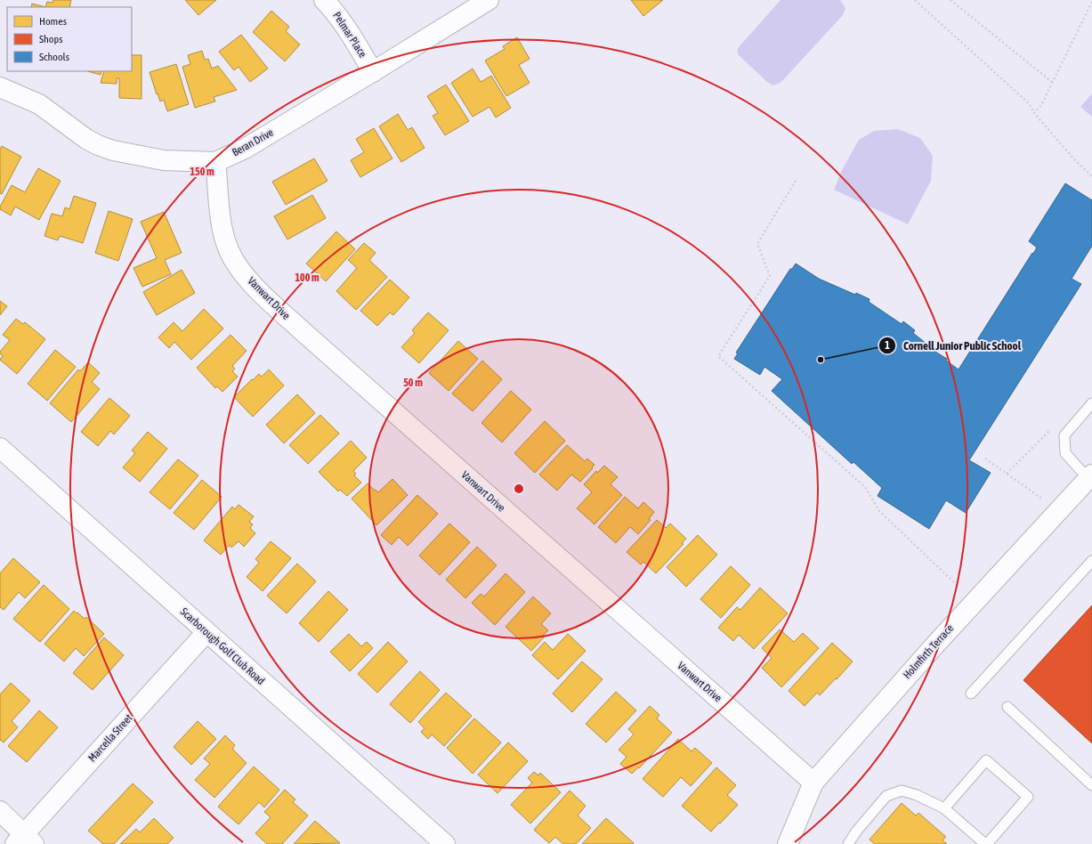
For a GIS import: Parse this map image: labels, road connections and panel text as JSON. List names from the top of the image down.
{
  "streets": {
    "street": [
      "Pelmar Place",
      "Beran Drive",
      "Vanwart Drive",
      "Scarborough Golf Club Road",
      "Holmfirth Terrace",
      "Marcella Street"
    ]
  },
  "crossings": [
    ["Pelmar Place", "Beran Drive"],
    ["Beran Drive", "Vanwart Drive"],
    ["Vanwart Drive", "Holmfirth Terrace"],
    ["Scarborough Golf Club Road", "Marcella Street"]
  ],
  "places": ["Cornell Junior Public School"],
  "legend": ["Homes", "Shops", "Schools"],
  "rings": ["150 m", "100 m", "50 m"]
}
